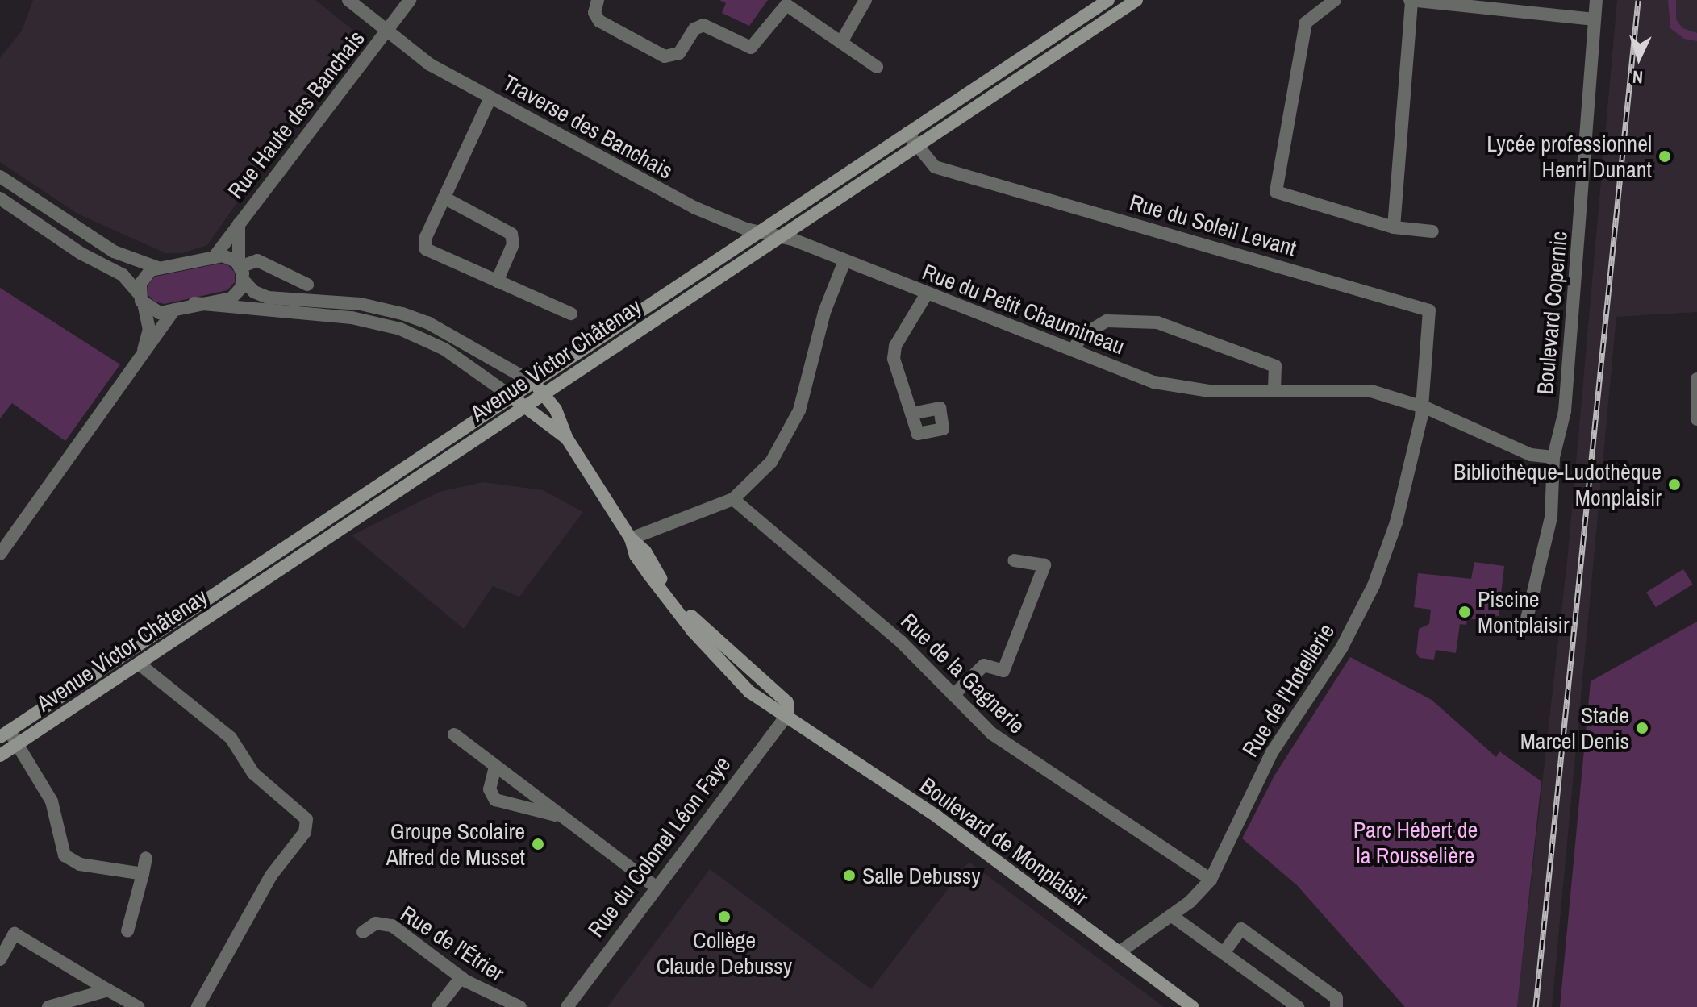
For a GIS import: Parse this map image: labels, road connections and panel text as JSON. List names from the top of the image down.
{
  "streets": {
    "main road": ["Avenue Victor Châtenay", "Boulevard de Monplaisir"],
    "street": [
      "Rue Haute des Banchais",
      "Traverse des Banchais",
      "Rue du Soleil Levant",
      "Rue du Petit Chaumineau",
      "Boulevard Copernic",
      "Rue de la Gagnerie",
      "Rue de l'Hotellerie",
      "Rue du Colonel Léon Faye",
      "Rue de l'Étrier"
    ]
  },
  "crossings": [
    ["Rue Haute des Banchais", "Traverse des Banchais"],
    ["Traverse des Banchais", "Rue du Petit Chaumineau"],
    ["Traverse des Banchais", "Avenue Victor Châtenay"],
    ["Rue du Soleil Levant", "Rue du Petit Chaumineau"],
    ["Rue du Soleil Levant", "Avenue Victor Châtenay"],
    ["Rue du Soleil Levant", "Rue de l'Hotellerie"],
    ["Rue du Petit Chaumineau", "Boulevard Copernic"],
    ["Rue du Petit Chaumineau", "Avenue Victor Châtenay"],
    ["Rue du Petit Chaumineau", "Rue de l'Hotellerie"],
    ["Avenue Victor Châtenay", "Boulevard de Monplaisir"],
    ["Rue de la Gagnerie", "Rue de l'Hotellerie"],
    ["Rue de l'Hotellerie", "Boulevard de Monplaisir"],
    ["Boulevard de Monplaisir", "Rue du Colonel Léon Faye"]
  ],
  "parks": ["Parc Hébert de la Rousselière"],
  "places": [
    "Lycée professionnel Henri Dunant",
    "Bibliothèque-Ludothèque Monplaisir",
    "Piscine Montplaisir",
    "Stade Marcel Denis",
    "Groupe Scolaire Alfred de Musset",
    "Salle Debussy",
    "Collège Claude Debussy"
  ],
  "north": "bottom"
}
